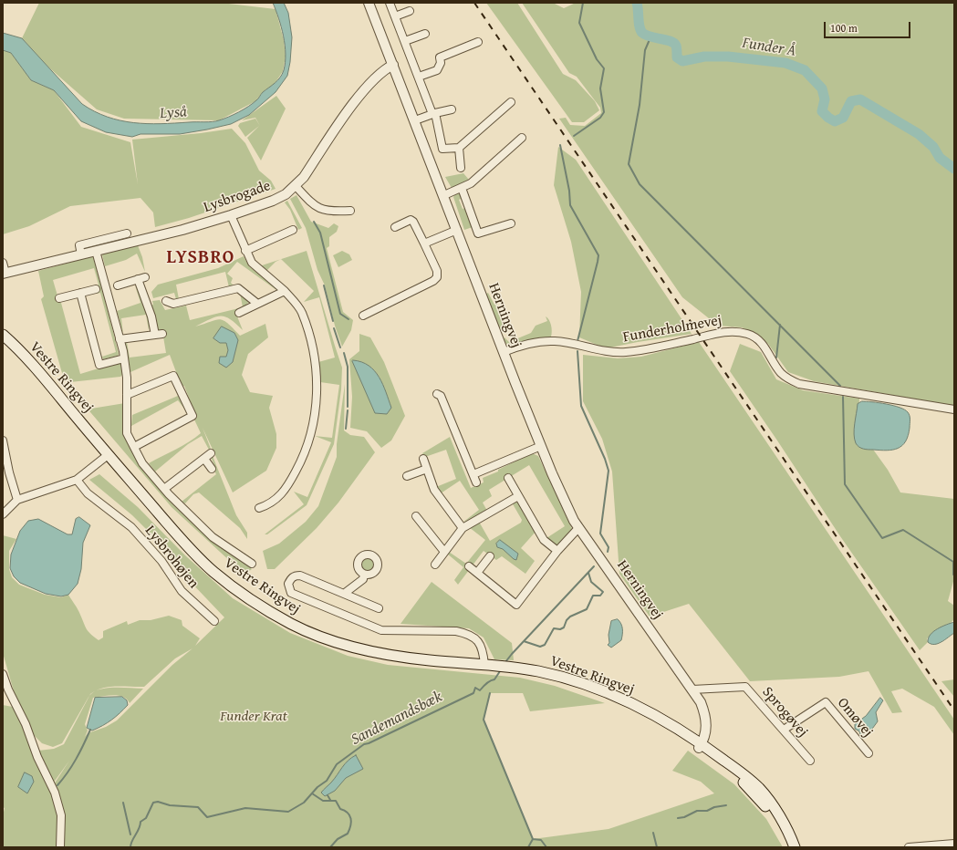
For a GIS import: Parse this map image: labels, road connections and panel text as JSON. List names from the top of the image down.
{
  "streets": {
    "main road": ["Vestre Ringvej"],
    "street": [
      "Lysbrogade",
      "Herningvej",
      "Funderholmevej",
      "Lysbrohøjen",
      "Sprogøvej",
      "Omøvej"
    ]
  },
  "crossings": [
    ["Lysbrogade", "Herningvej"],
    ["Herningvej", "Funderholmevej"],
    ["Herningvej", "Vestre Ringvej"],
    ["Herningvej", "Sprogøvej"],
    ["Sprogøvej", "Omøvej"]
  ],
  "districts": ["LYSBRO"],
  "water": ["Funder Å", "Lyså", "Sandemandsbæk"],
  "parks": ["Funder Krat"],
  "scale_bar": "100 m"
}
